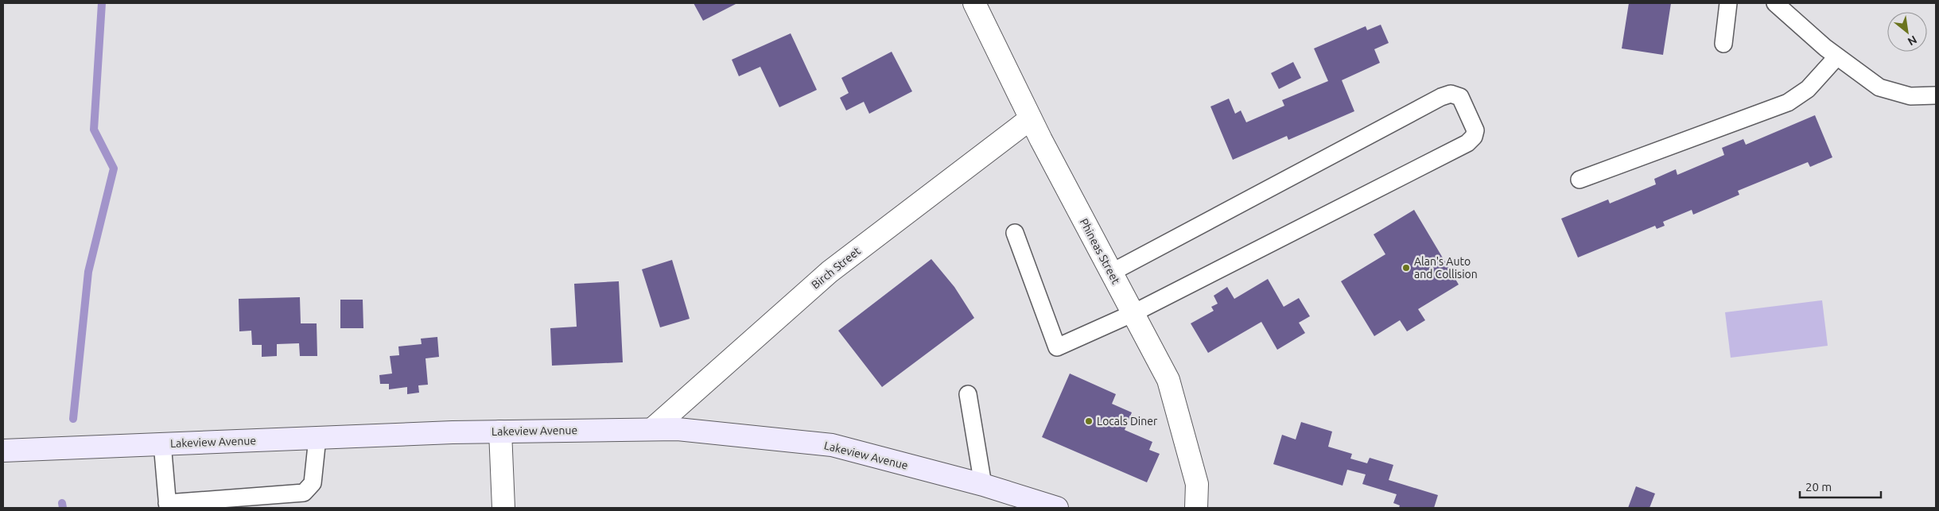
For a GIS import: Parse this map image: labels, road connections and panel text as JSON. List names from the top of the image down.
{
  "streets": {
    "main road": ["Lakeview Avenue"],
    "street": ["Phineas Street", "Birch Street"]
  },
  "crossings": [
    ["Phineas Street", "Birch Street"],
    ["Birch Street", "Lakeview Avenue"]
  ],
  "places": ["Alan's Auto and Collision", "Locals Diner"],
  "scale_bar": "20 m",
  "north": "bottom right"
}
